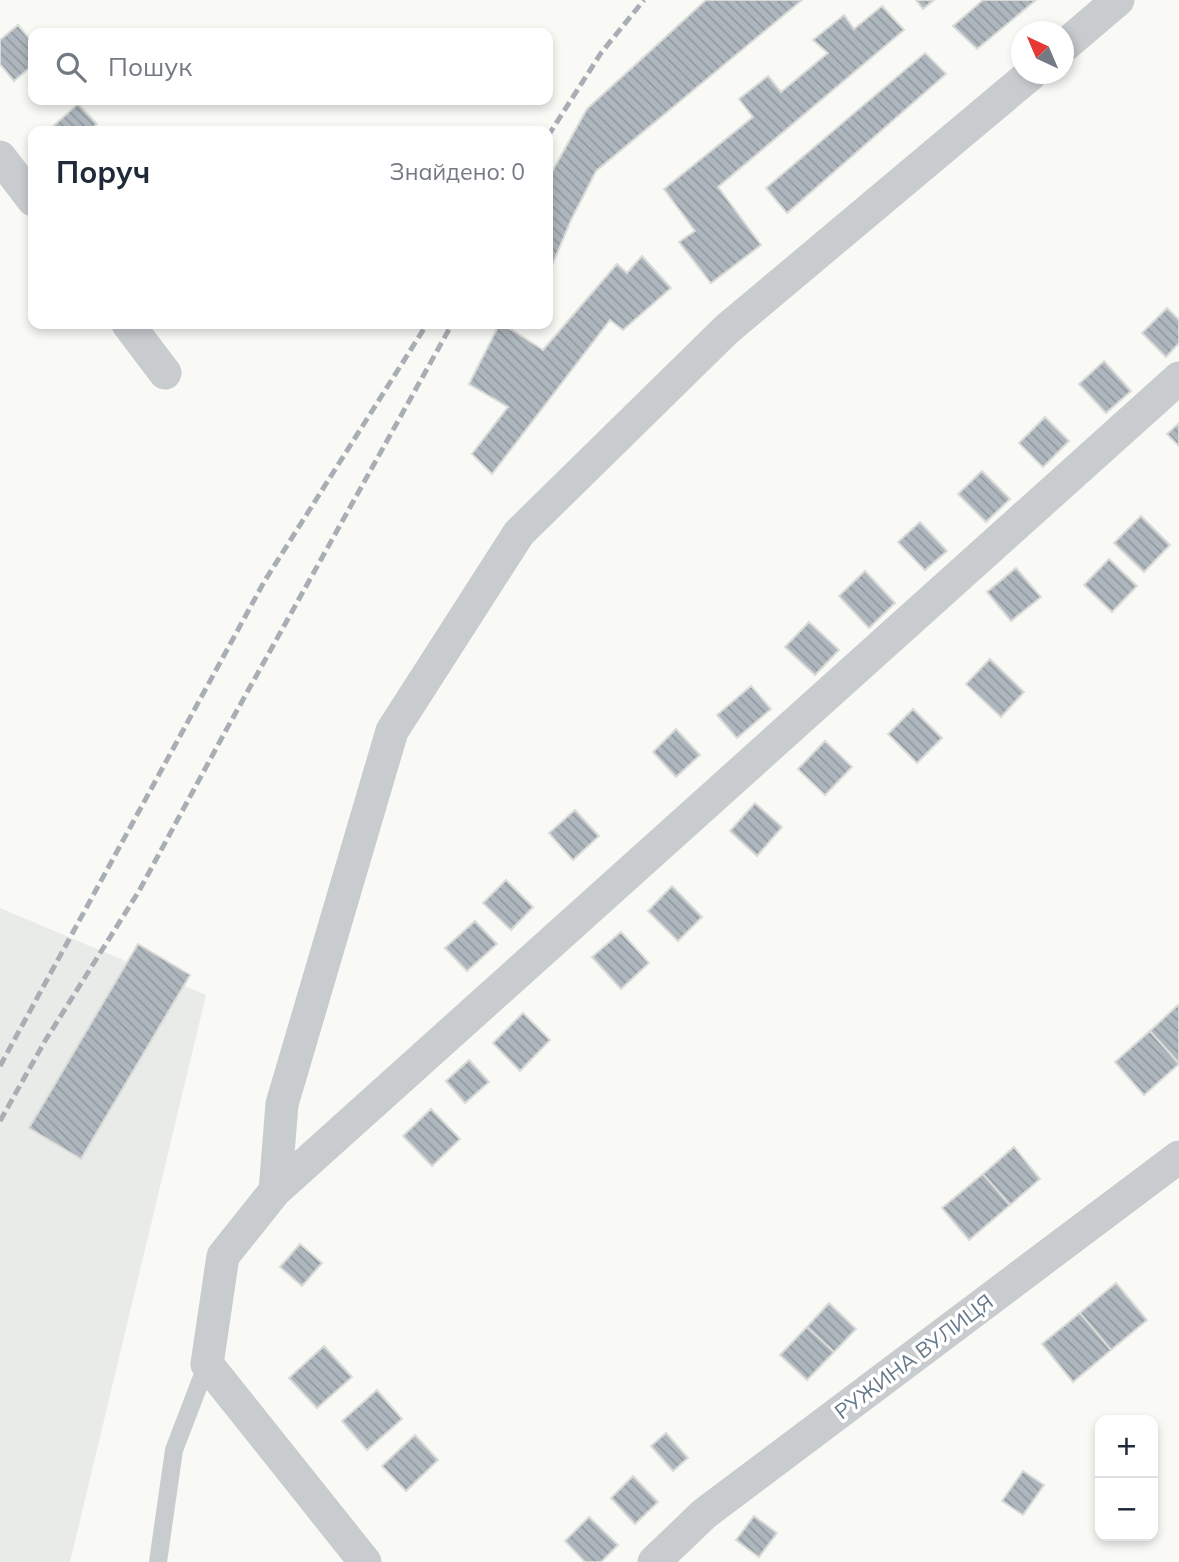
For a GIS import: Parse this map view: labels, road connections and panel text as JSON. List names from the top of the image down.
{
  "streets": {
    "street": ["РУЖИНА ВУЛИЦЯ"]
  },
  "north": "top left",
  "page": {
    "search": "Пошук",
    "heading": ["Поруч", "Знайдено: 0"],
    "map_buttons": ["+", "−"]
  }
}
